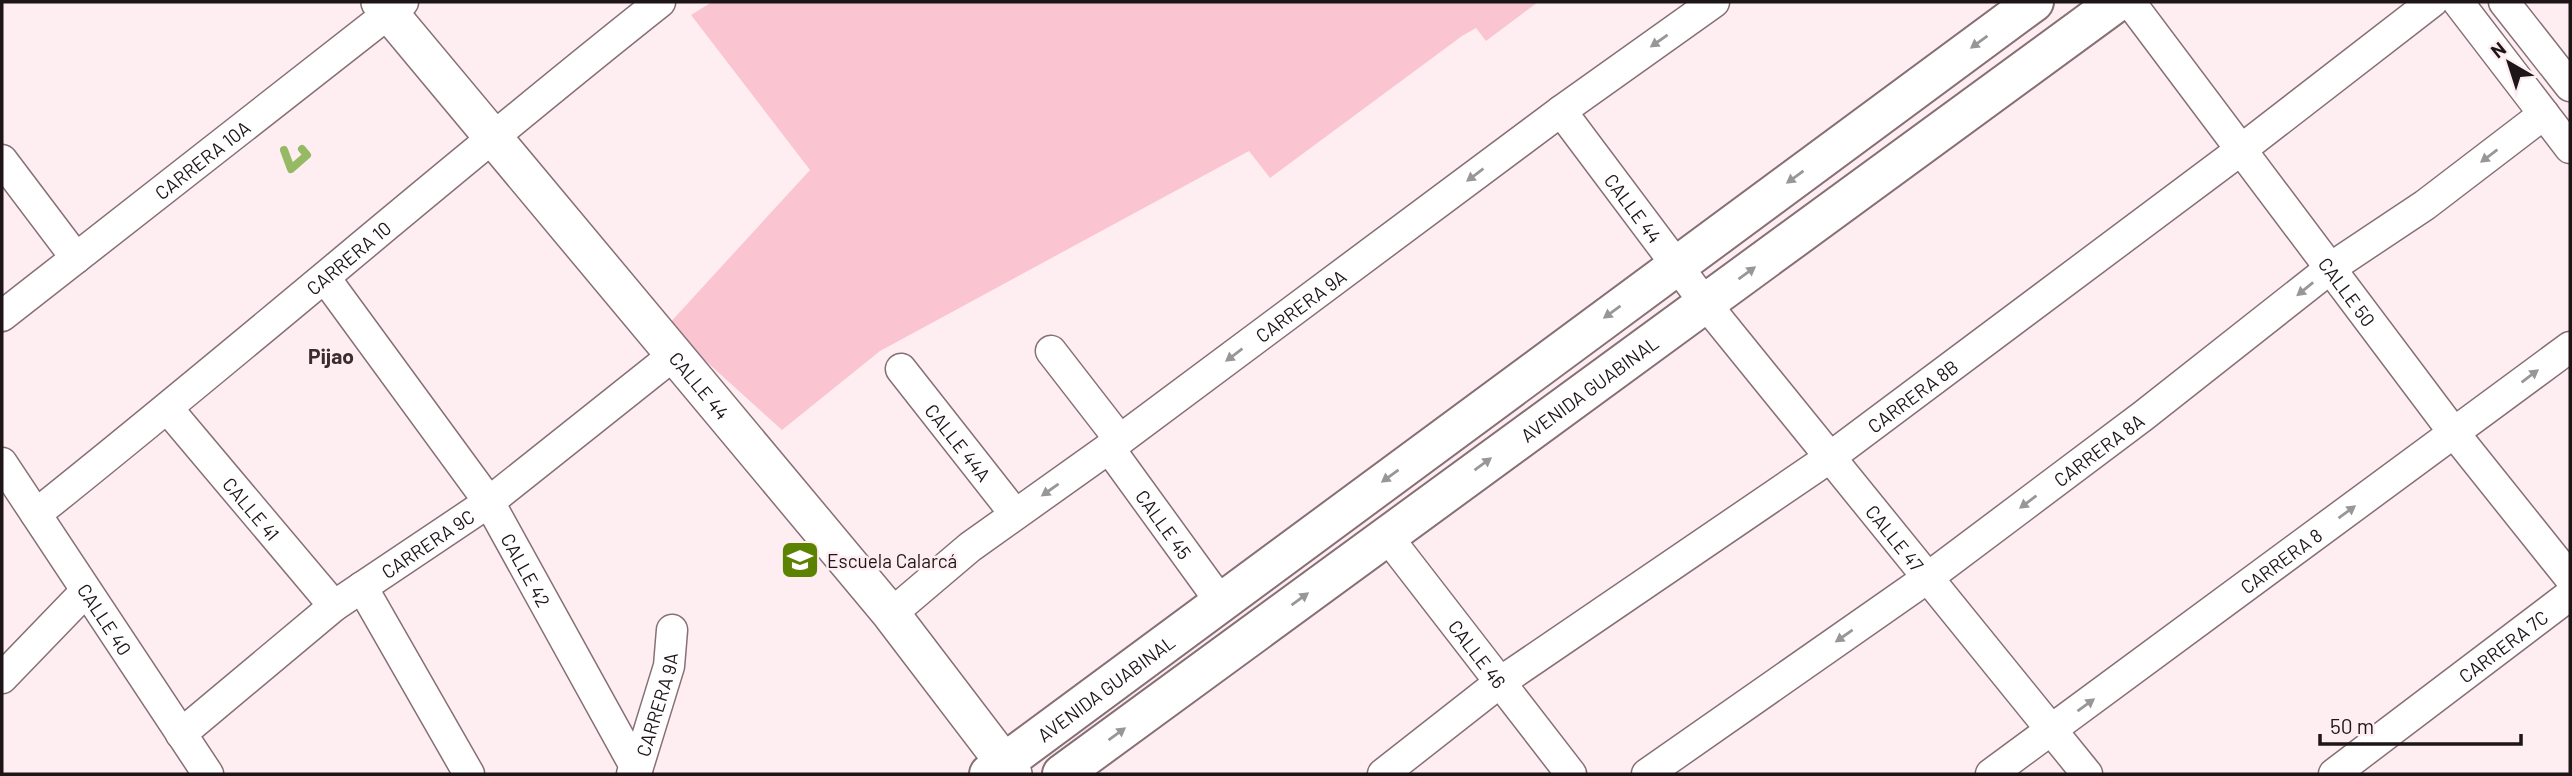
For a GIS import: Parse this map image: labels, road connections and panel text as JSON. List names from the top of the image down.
{
  "streets": {
    "main road": ["AVENIDA GUABINAL"],
    "street": [
      "CARRERA 10A",
      "CALLE 44",
      "CARRERA 10",
      "CALLE 50",
      "CARRERA 9A",
      "CARRERA 8B",
      "CALLE 44A",
      "CARRERA 8A",
      "CALLE 41",
      "CALLE 45",
      "CALLE 47",
      "CARRERA 9C",
      "CARRERA 8",
      "CALLE 42",
      "CALLE 40",
      "CARRERA 7C",
      "CALLE 46"
    ]
  },
  "crossings": [
    ["CARRERA 10A", "CALLE 44"],
    ["CALLE 44", "CARRERA 10"],
    ["CALLE 44", "CARRERA 9A"],
    ["CALLE 44", "AVENIDA GUABINAL"],
    ["CALLE 44", "CALLE 47"],
    ["CALLE 44", "CARRERA 9C"],
    ["CARRERA 10", "CALLE 41"],
    ["CARRERA 10", "CALLE 42"],
    ["CARRERA 10", "CALLE 40"],
    ["CALLE 50", "CARRERA 8B"],
    ["CALLE 50", "CARRERA 8A"],
    ["CALLE 50", "CARRERA 8"],
    ["CARRERA 9A", "CALLE 44A"],
    ["CARRERA 9A", "CALLE 45"],
    ["CARRERA 9A", "CALLE 42"],
    ["AVENIDA GUABINAL", "CALLE 45"],
    ["AVENIDA GUABINAL", "CALLE 47"],
    ["AVENIDA GUABINAL", "CALLE 46"],
    ["CARRERA 8B", "CALLE 47"],
    ["CARRERA 8B", "CALLE 46"],
    ["CARRERA 8A", "CALLE 47"],
    ["CALLE 41", "CARRERA 9C"],
    ["CALLE 47", "CARRERA 8"],
    ["CARRERA 9C", "CALLE 42"],
    ["CARRERA 9C", "CALLE 40"]
  ],
  "one_way": ["CARRERA 9A", "CARRERA 8A", "CARRERA 8"],
  "districts": ["Pijao"],
  "places": {
    "school or university": ["Escuela Calarcá"]
  },
  "scale_bar": "50 m",
  "north": "top left"
}
